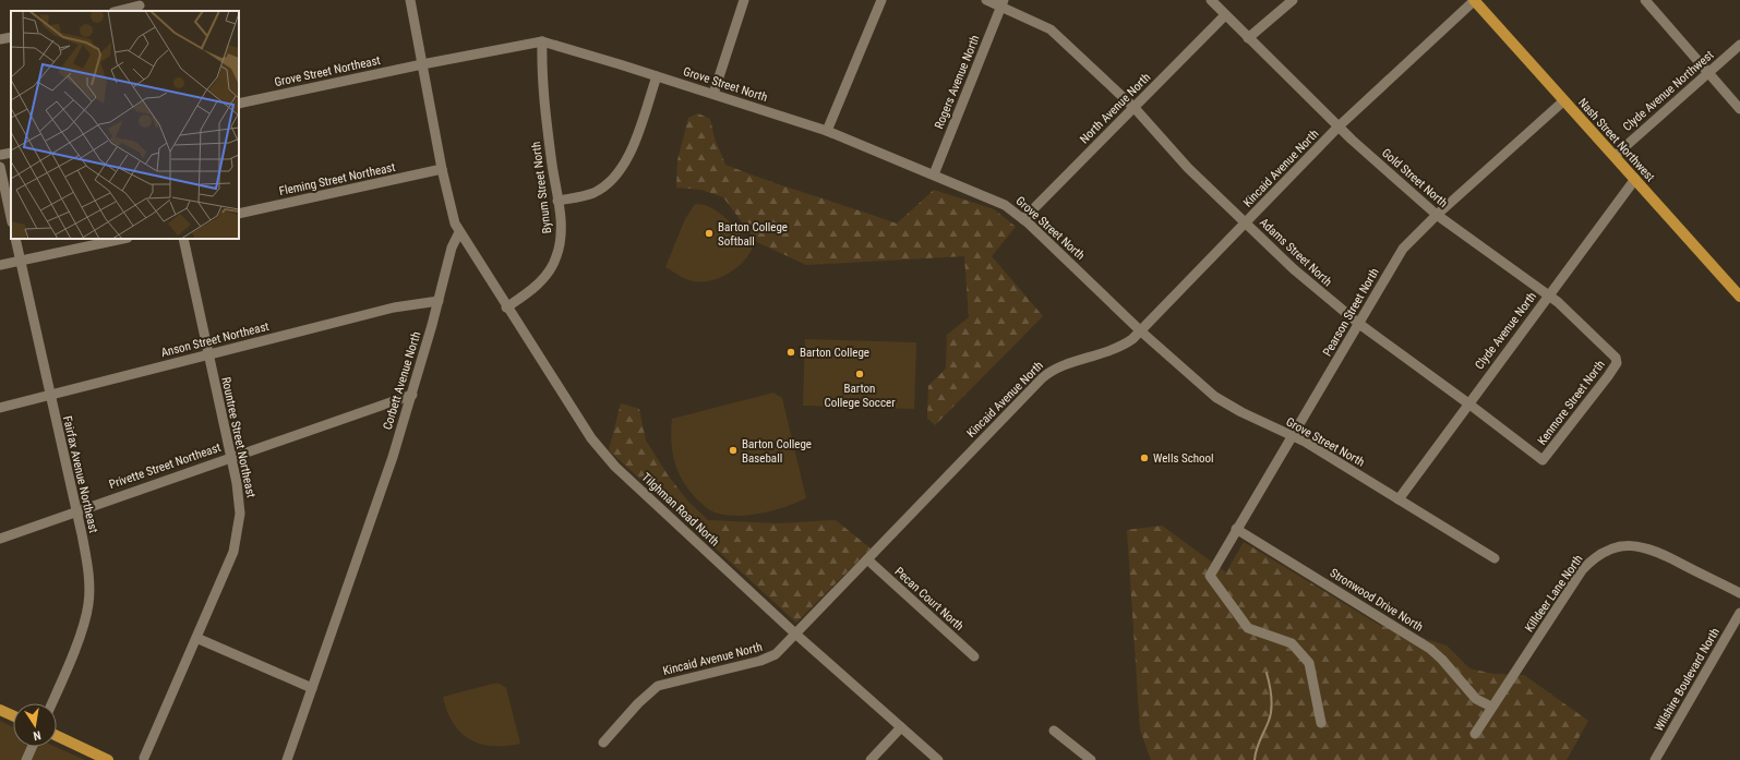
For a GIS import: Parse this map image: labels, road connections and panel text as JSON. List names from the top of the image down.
{
  "streets": {
    "main road": ["Nash Street Northwest"],
    "street": [
      "Grove Street Northeast",
      "Rogers Avenue North",
      "Grove Street North",
      "Clyde Avenue Northwest",
      "North Avenue North",
      "Kincaid Avenue North",
      "Gold Street North",
      "Fleming Street Northeast",
      "Bynum Street North",
      "Adams Street North",
      "Pearson Street North",
      "Clyde Avenue North",
      "Anson Street Northeast",
      "Corbett Avenue North",
      "Kenmore Street North",
      "Rountree Street Northeast",
      "Privette Street Northeast",
      "Fairfax Avenue Northeast",
      "Tilghman Road North",
      "Killdeer Lane North",
      "Pecan Court North",
      "Stronwood Drive North",
      "Wilshire Boulevard North"
    ]
  },
  "crossings": [
    ["Grove Street Northeast", "Grove Street North"],
    ["Rogers Avenue North", "Grove Street North"],
    ["Rogers Avenue North", "Adams Street North"],
    ["Grove Street North", "North Avenue North"],
    ["Grove Street North", "Kincaid Avenue North"],
    ["Grove Street North", "Bynum Street North"],
    ["Grove Street North", "Pearson Street North"],
    ["Grove Street North", "Clyde Avenue North"],
    ["Clyde Avenue Northwest", "Nash Street Northwest"],
    ["North Avenue North", "Gold Street North"],
    ["North Avenue North", "Adams Street North"],
    ["Nash Street Northwest", "Kincaid Avenue North"],
    ["Nash Street Northwest", "Pearson Street North"],
    ["Nash Street Northwest", "Clyde Avenue North"],
    ["Kincaid Avenue North", "Gold Street North"],
    ["Kincaid Avenue North", "Adams Street North"],
    ["Kincaid Avenue North", "Tilghman Road North"],
    ["Kincaid Avenue North", "Pecan Court North"],
    ["Gold Street North", "Pearson Street North"],
    ["Gold Street North", "Clyde Avenue North"],
    ["Gold Street North", "Kenmore Street North"],
    ["Bynum Street North", "Tilghman Road North"],
    ["Adams Street North", "Pearson Street North"],
    ["Adams Street North", "Clyde Avenue North"],
    ["Adams Street North", "Kenmore Street North"],
    ["Pearson Street North", "Stronwood Drive North"],
    ["Anson Street Northeast", "Corbett Avenue North"],
    ["Anson Street Northeast", "Rountree Street Northeast"],
    ["Anson Street Northeast", "Fairfax Avenue Northeast"],
    ["Corbett Avenue North", "Privette Street Northeast"],
    ["Corbett Avenue North", "Tilghman Road North"],
    ["Rountree Street Northeast", "Privette Street Northeast"],
    ["Privette Street Northeast", "Fairfax Avenue Northeast"],
    ["Killdeer Lane North", "Stronwood Drive North"]
  ],
  "places": [
    "Barton College Softball",
    "Barton College",
    "Barton College Soccer",
    "Barton College Baseball",
    "Wells School"
  ],
  "north": "bottom"
}
